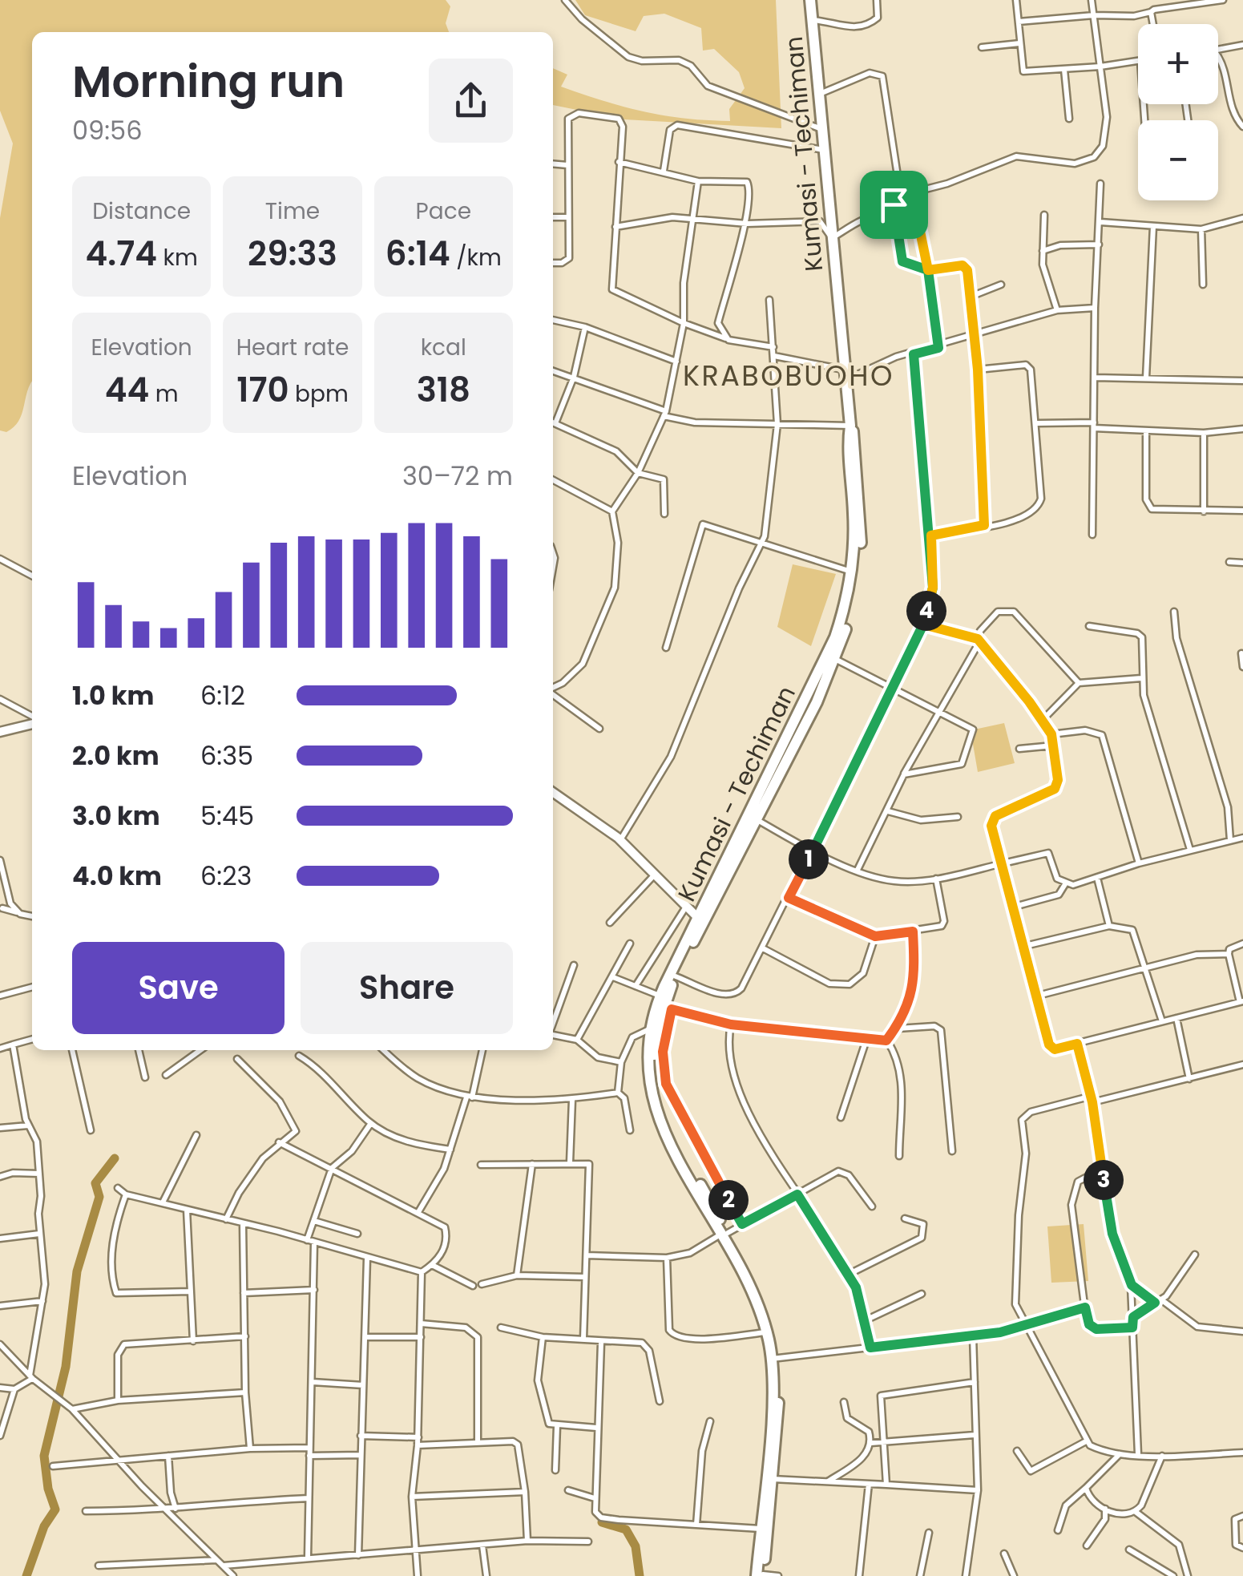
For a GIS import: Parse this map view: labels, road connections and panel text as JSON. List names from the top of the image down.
{
  "streets": {
    "highway": ["Kumasi - Techiman"]
  },
  "districts": ["KRABOBUOHO"],
  "page": {
    "map_buttons": ["+", "−"],
    "heading": ["Morning run", "09:56"],
    "stats": [
      ["Distance", "4.74 km"],
      ["Time", "29:33"],
      ["Pace", "6:14 /km"],
      ["Elevation", "44 m"],
      ["Heart rate", "170 bpm"],
      ["kcal", "318"]
    ],
    "chart": ["Elevation", "30–72 m"],
    "pins": [
      "4",
      "1",
      "3",
      "2"
    ],
    "list": [
      {
        "name": "1.0 km",
        "note": "6:12"
      },
      {
        "name": "2.0 km",
        "note": "6:35"
      },
      {
        "name": "3.0 km",
        "note": "5:45"
      },
      {
        "name": "4.0 km",
        "note": "6:23"
      }
    ],
    "buttons": ["Save", "Share"]
  }
}
